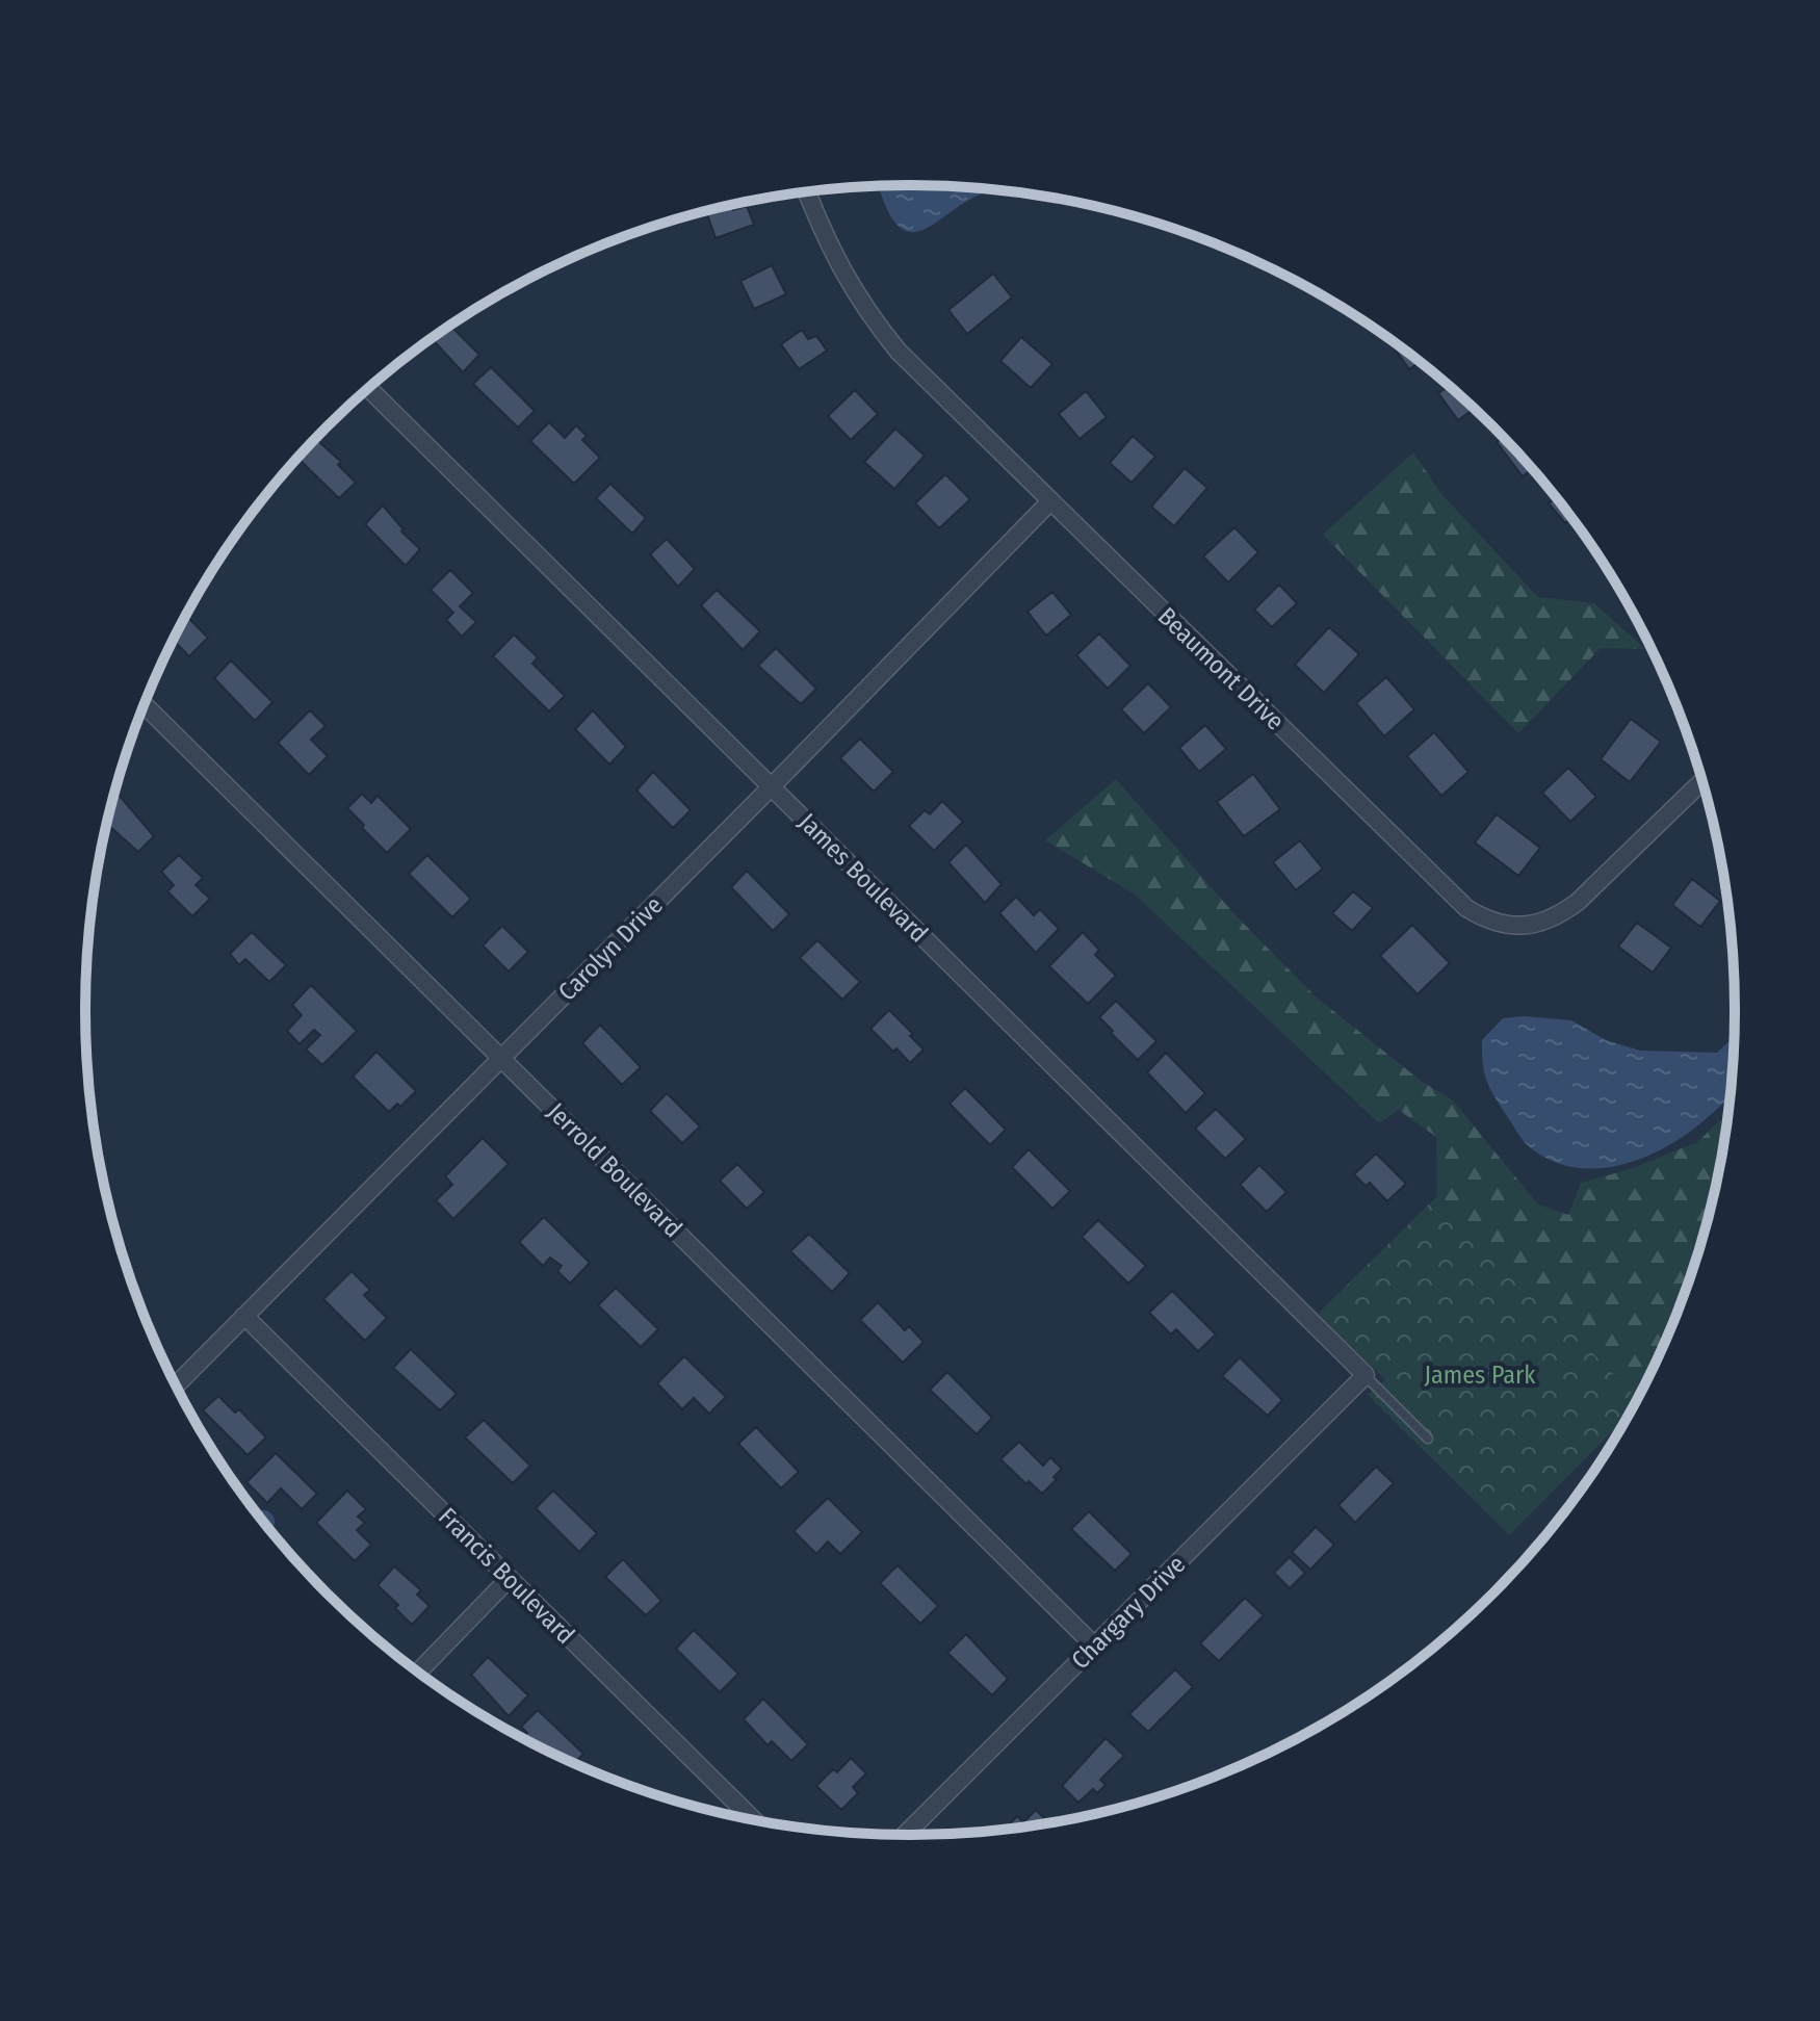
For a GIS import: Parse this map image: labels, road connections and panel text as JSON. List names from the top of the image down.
{
  "streets": {
    "street": [
      "Beaumont Drive",
      "James Boulevard",
      "Carolyn Drive",
      "Jerrold Boulevard",
      "Francis Boulevard",
      "Chargary Drive"
    ]
  },
  "crossings": [
    ["Beaumont Drive", "Carolyn Drive"],
    ["James Boulevard", "Carolyn Drive"],
    ["James Boulevard", "Chargary Drive"],
    ["Carolyn Drive", "Jerrold Boulevard"],
    ["Carolyn Drive", "Francis Boulevard"],
    ["Jerrold Boulevard", "Chargary Drive"]
  ],
  "parks": ["James Park"]
}
